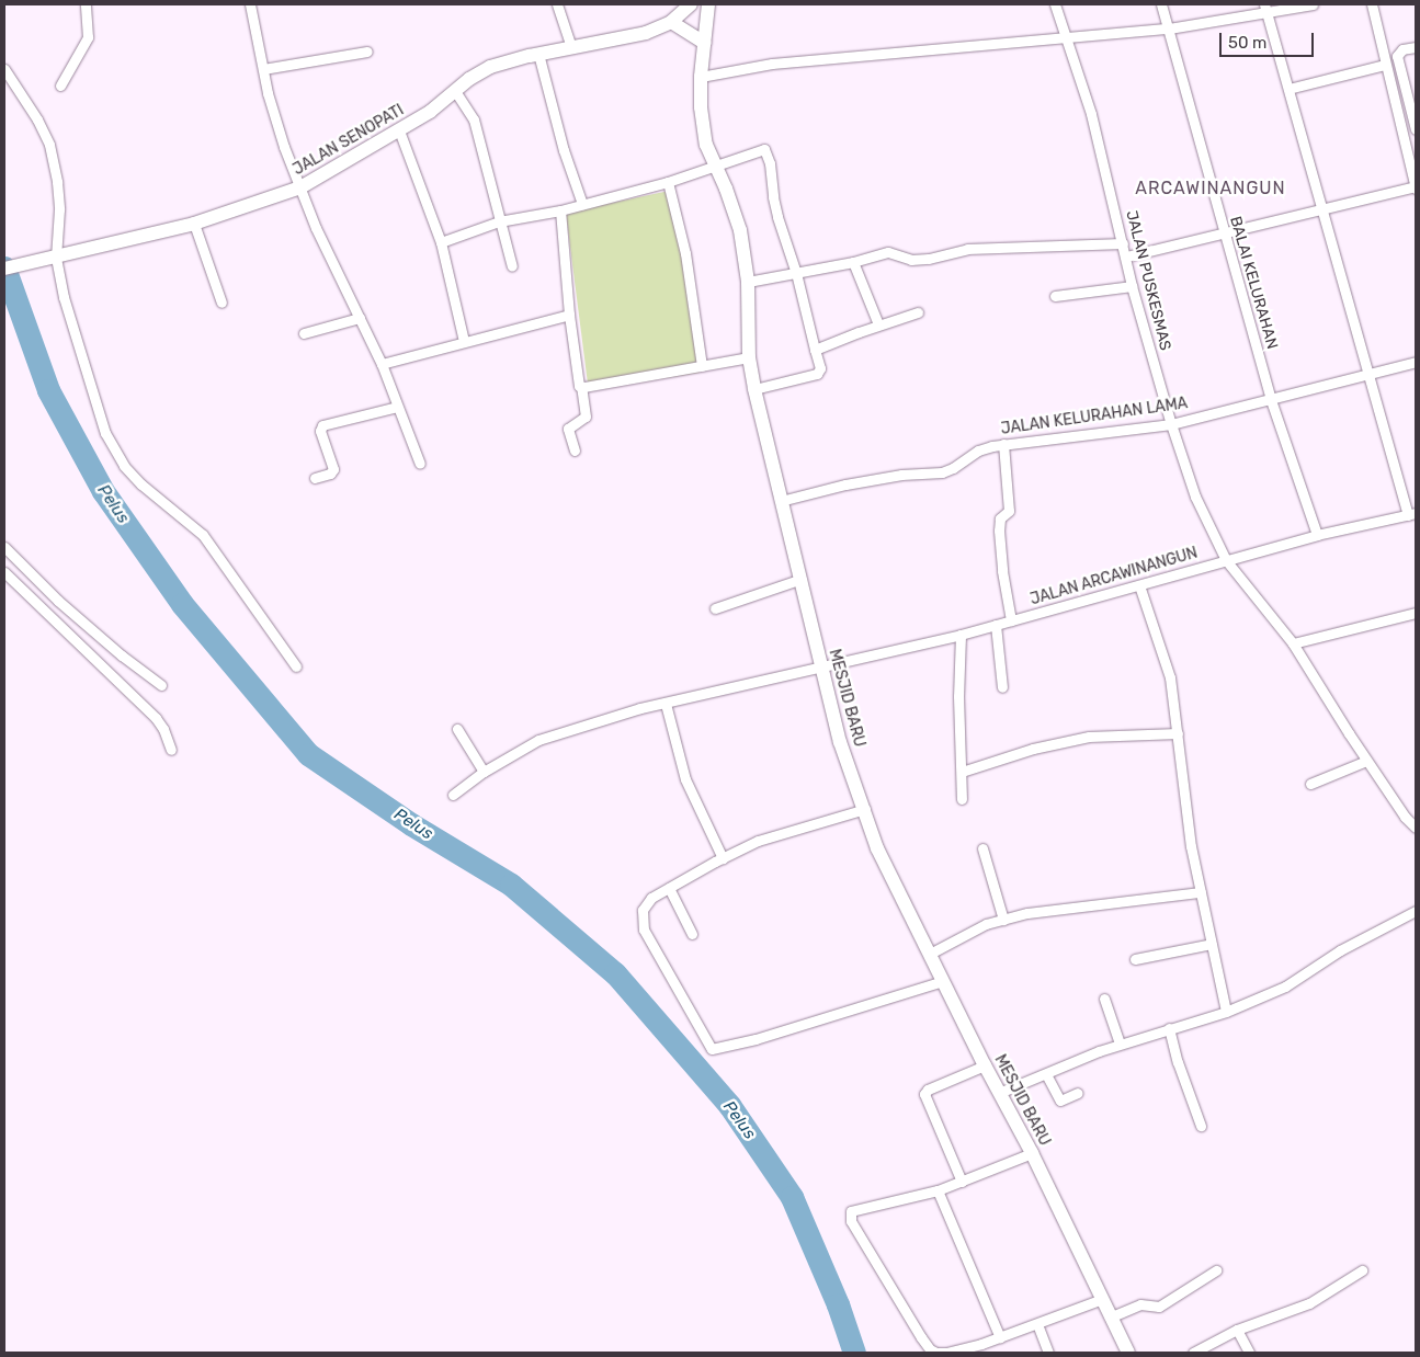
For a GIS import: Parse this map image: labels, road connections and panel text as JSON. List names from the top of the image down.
{
  "streets": {
    "street": [
      "JALAN SENOPATI",
      "JALAN PUSKESMAS",
      "BALAI KELURAHAN",
      "JALAN KELURAHAN LAMA",
      "JALAN ARCAWINANGUN",
      "MESJID BARU"
    ]
  },
  "crossings": [
    ["JALAN PUSKESMAS", "JALAN KELURAHAN LAMA"],
    ["JALAN PUSKESMAS", "JALAN ARCAWINANGUN"],
    ["BALAI KELURAHAN", "JALAN KELURAHAN LAMA"],
    ["BALAI KELURAHAN", "JALAN ARCAWINANGUN"],
    ["JALAN KELURAHAN LAMA", "MESJID BARU"],
    ["JALAN ARCAWINANGUN", "MESJID BARU"]
  ],
  "districts": ["ARCAWINANGUN"],
  "water": ["Pelus"],
  "scale_bar": "50 m"
}
